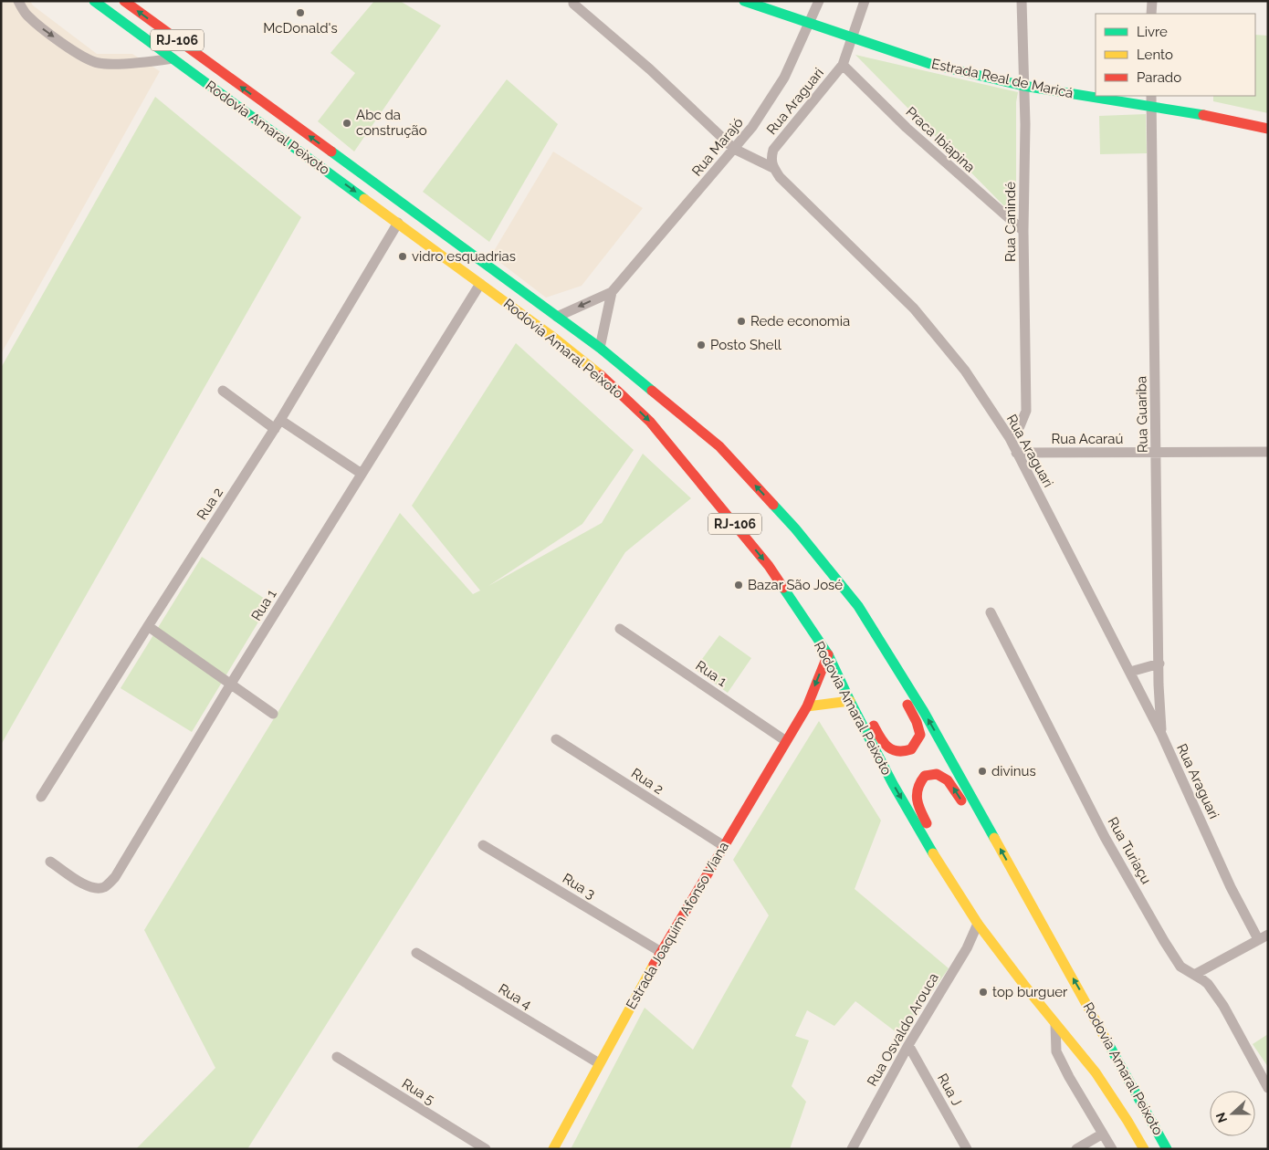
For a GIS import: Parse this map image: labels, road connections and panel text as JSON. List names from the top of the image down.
{
  "streets": {
    "main road": [
      "RJ-106",
      "Estrada Real de Maricá",
      "Rodovia Amaral Peixoto",
      "Estrada Joaquim Afonso Viana"
    ],
    "street": [
      "Rua Araguari",
      "Praca Ibiapina",
      "Rua Marajó",
      "Rua Canindé",
      "Rua Guariba",
      "Rua Acaraú",
      "Rua 2",
      "Rua 1",
      "Rua Turiaçu",
      "Rua 3",
      "Rua 4",
      "Rua Osvaldo Arouca",
      "Rua J",
      "Rua 5"
    ]
  },
  "crossings": [
    ["Estrada Real de Maricá", "Rua Araguari"],
    ["Estrada Real de Maricá", "Rua Marajó"],
    ["Estrada Real de Maricá", "Rua Canindé"],
    ["Estrada Real de Maricá", "Rua Guariba"],
    ["Rua Araguari", "Praca Ibiapina"],
    ["Rua Araguari", "Rua Canindé"],
    ["Rua Araguari", "Rua Guariba"],
    ["Rua Araguari", "Rua Acaraú"],
    ["Rodovia Amaral Peixoto", "Rua Marajó"],
    ["Rodovia Amaral Peixoto", "Rua 2"],
    ["Rodovia Amaral Peixoto", "Rua 1"],
    ["Rodovia Amaral Peixoto", "Estrada Joaquim Afonso Viana"],
    ["Rodovia Amaral Peixoto", "Rua Osvaldo Arouca"],
    ["Praca Ibiapina", "Rua Canindé"],
    ["Rua Guariba", "Rua Acaraú"],
    ["Rua 2", "Estrada Joaquim Afonso Viana"],
    ["Rua 1", "Estrada Joaquim Afonso Viana"],
    ["Rua 3", "Estrada Joaquim Afonso Viana"],
    ["Estrada Joaquim Afonso Viana", "Rua 4"],
    ["Rua Osvaldo Arouca", "Rua J"]
  ],
  "places": [
    "McDonald's",
    "Abc da construção",
    "vidro esquadrias",
    "Rede economia",
    "Posto Shell",
    "Bazar São José",
    "divinus",
    "top burguer"
  ],
  "legend": ["Livre", "Lento", "Parado"],
  "north": "left"
}
